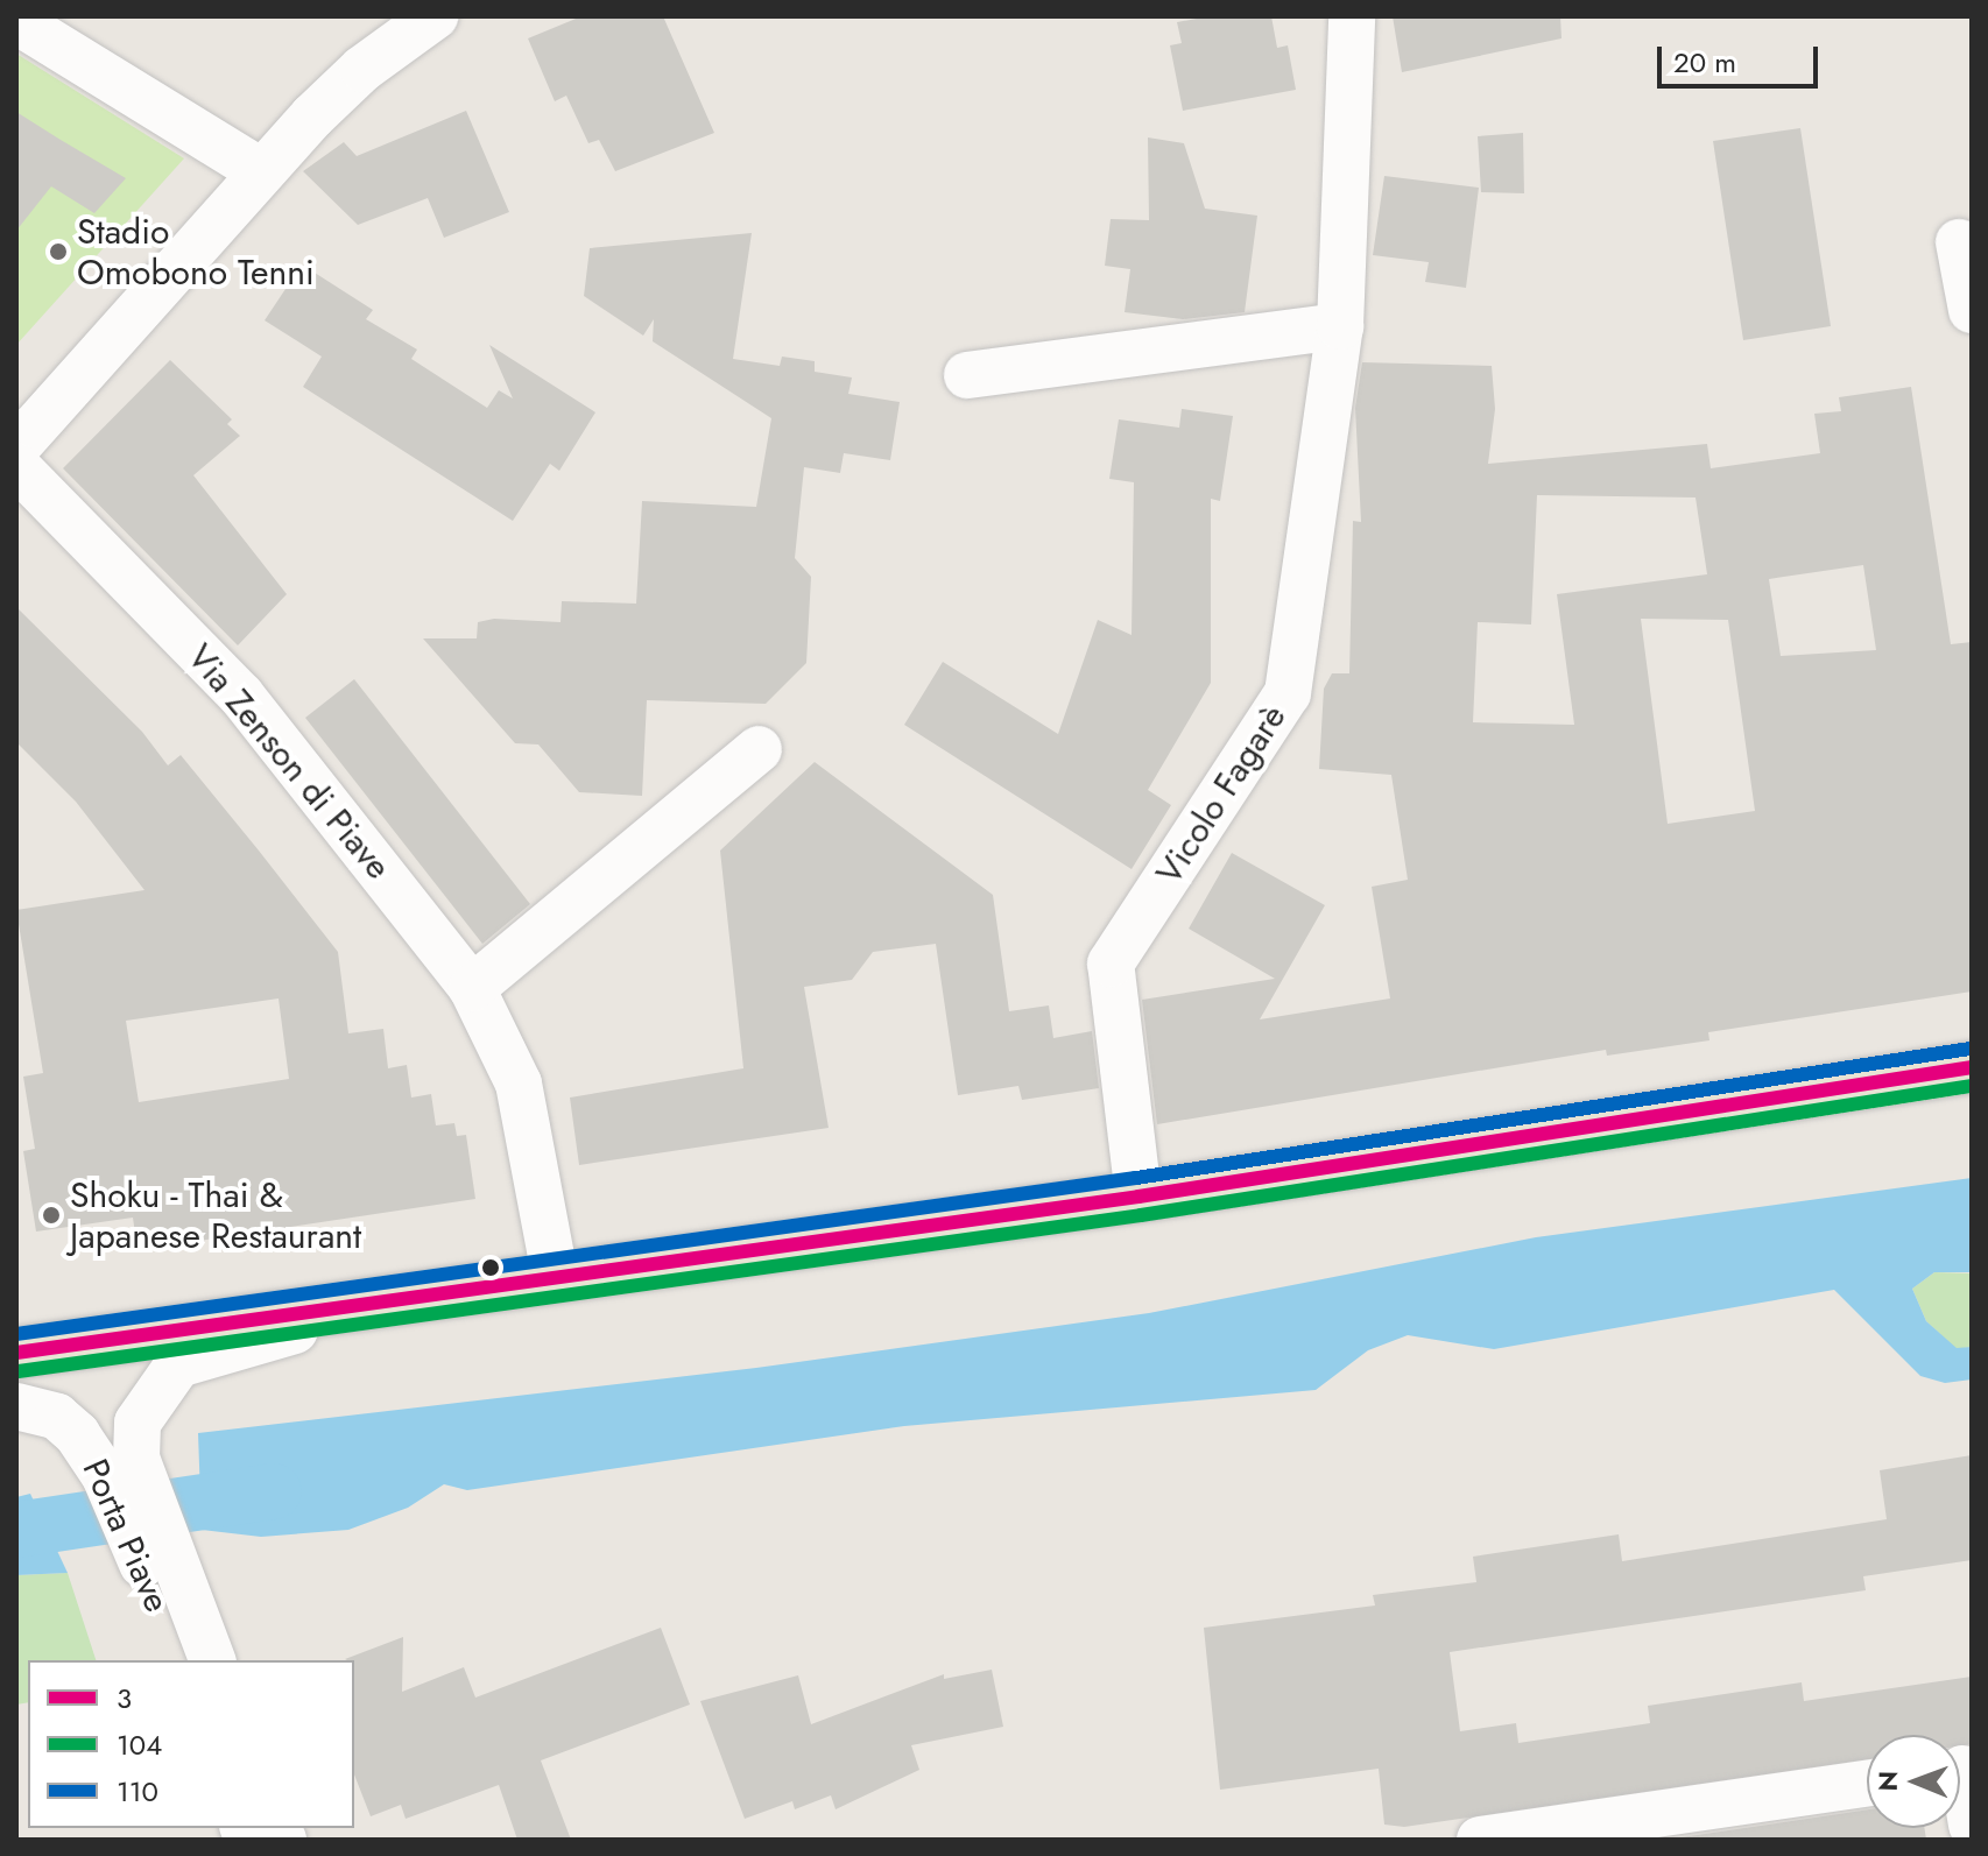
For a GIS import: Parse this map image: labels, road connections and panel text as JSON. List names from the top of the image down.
{
  "streets": {
    "street": ["Via Zenson di Piave", "Vicolo Fagarè", "Porta Piave"]
  },
  "places": ["Stadio Omobono Tenni", "Shoku - Thai & Japanese Restaurant"],
  "lines": ["transit line 110", "transit line 3", "transit line 104"],
  "legend": ["3", "104", "110"],
  "scale_bar": "20 m",
  "north": "left"
}
